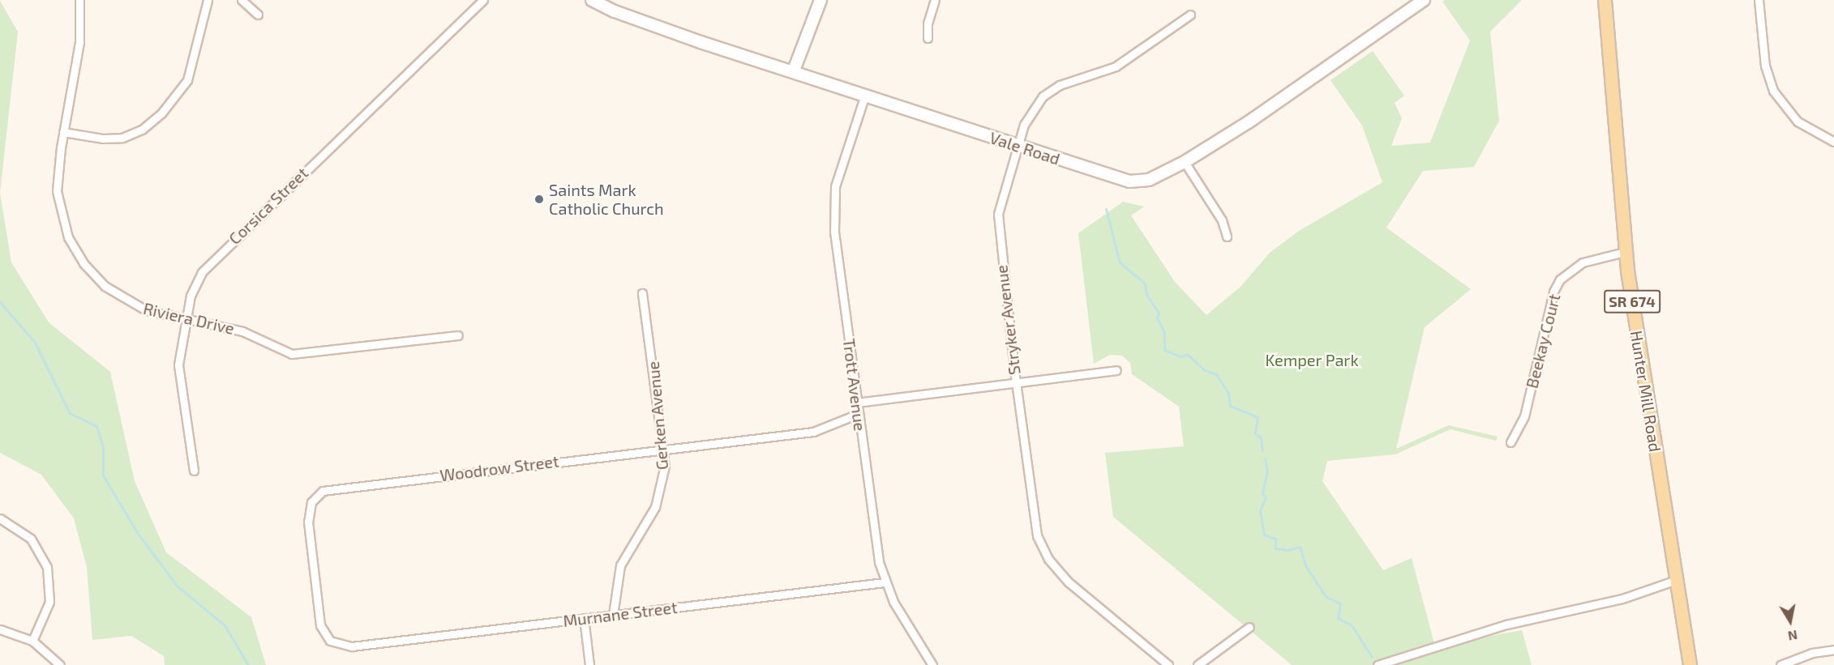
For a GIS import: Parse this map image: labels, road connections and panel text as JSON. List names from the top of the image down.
{
  "streets": {
    "main road": ["Vale Road", "SR 674", "Hunter Mill Road"],
    "street": [
      "Corsica Street",
      "Riviera Drive",
      "Stryker Avenue",
      "Beekay Court",
      "Trott Avenue",
      "Gerken Avenue",
      "Woodrow Street",
      "Murnane Street"
    ]
  },
  "crossings": [
    ["Vale Road", "Stryker Avenue"],
    ["Vale Road", "Trott Avenue"],
    ["Corsica Street", "Riviera Drive"],
    ["Beekay Court", "Hunter Mill Road"],
    ["Trott Avenue", "Woodrow Street"],
    ["Trott Avenue", "Murnane Street"],
    ["Gerken Avenue", "Woodrow Street"],
    ["Gerken Avenue", "Murnane Street"],
    ["Woodrow Street", "Murnane Street"]
  ],
  "parks": ["Kemper Park"],
  "places": ["Saints Mark Catholic Church"],
  "north": "bottom"
}
